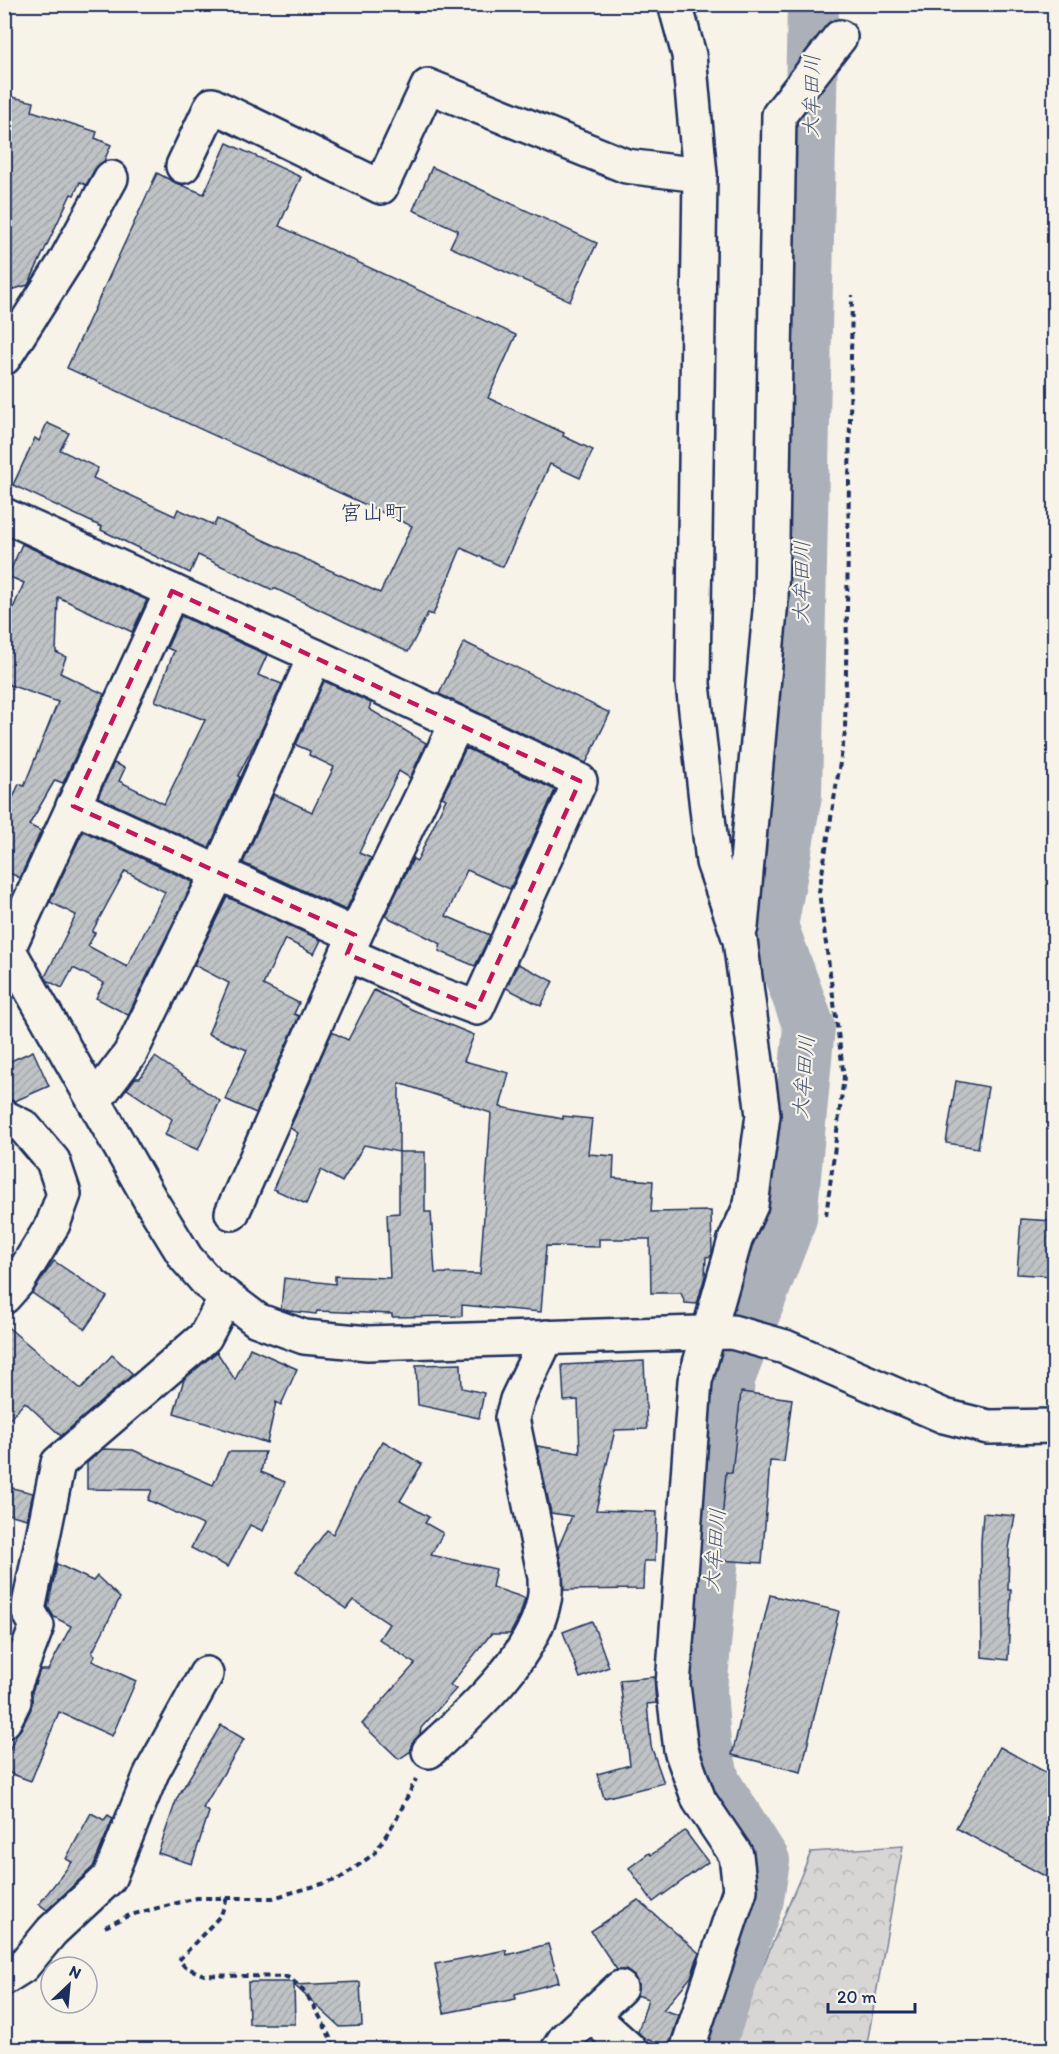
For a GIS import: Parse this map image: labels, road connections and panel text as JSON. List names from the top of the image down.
{
  "districts": ["宮山町"],
  "water": ["大牟田川"],
  "scale_bar": "20 m",
  "north": "top right"
}
